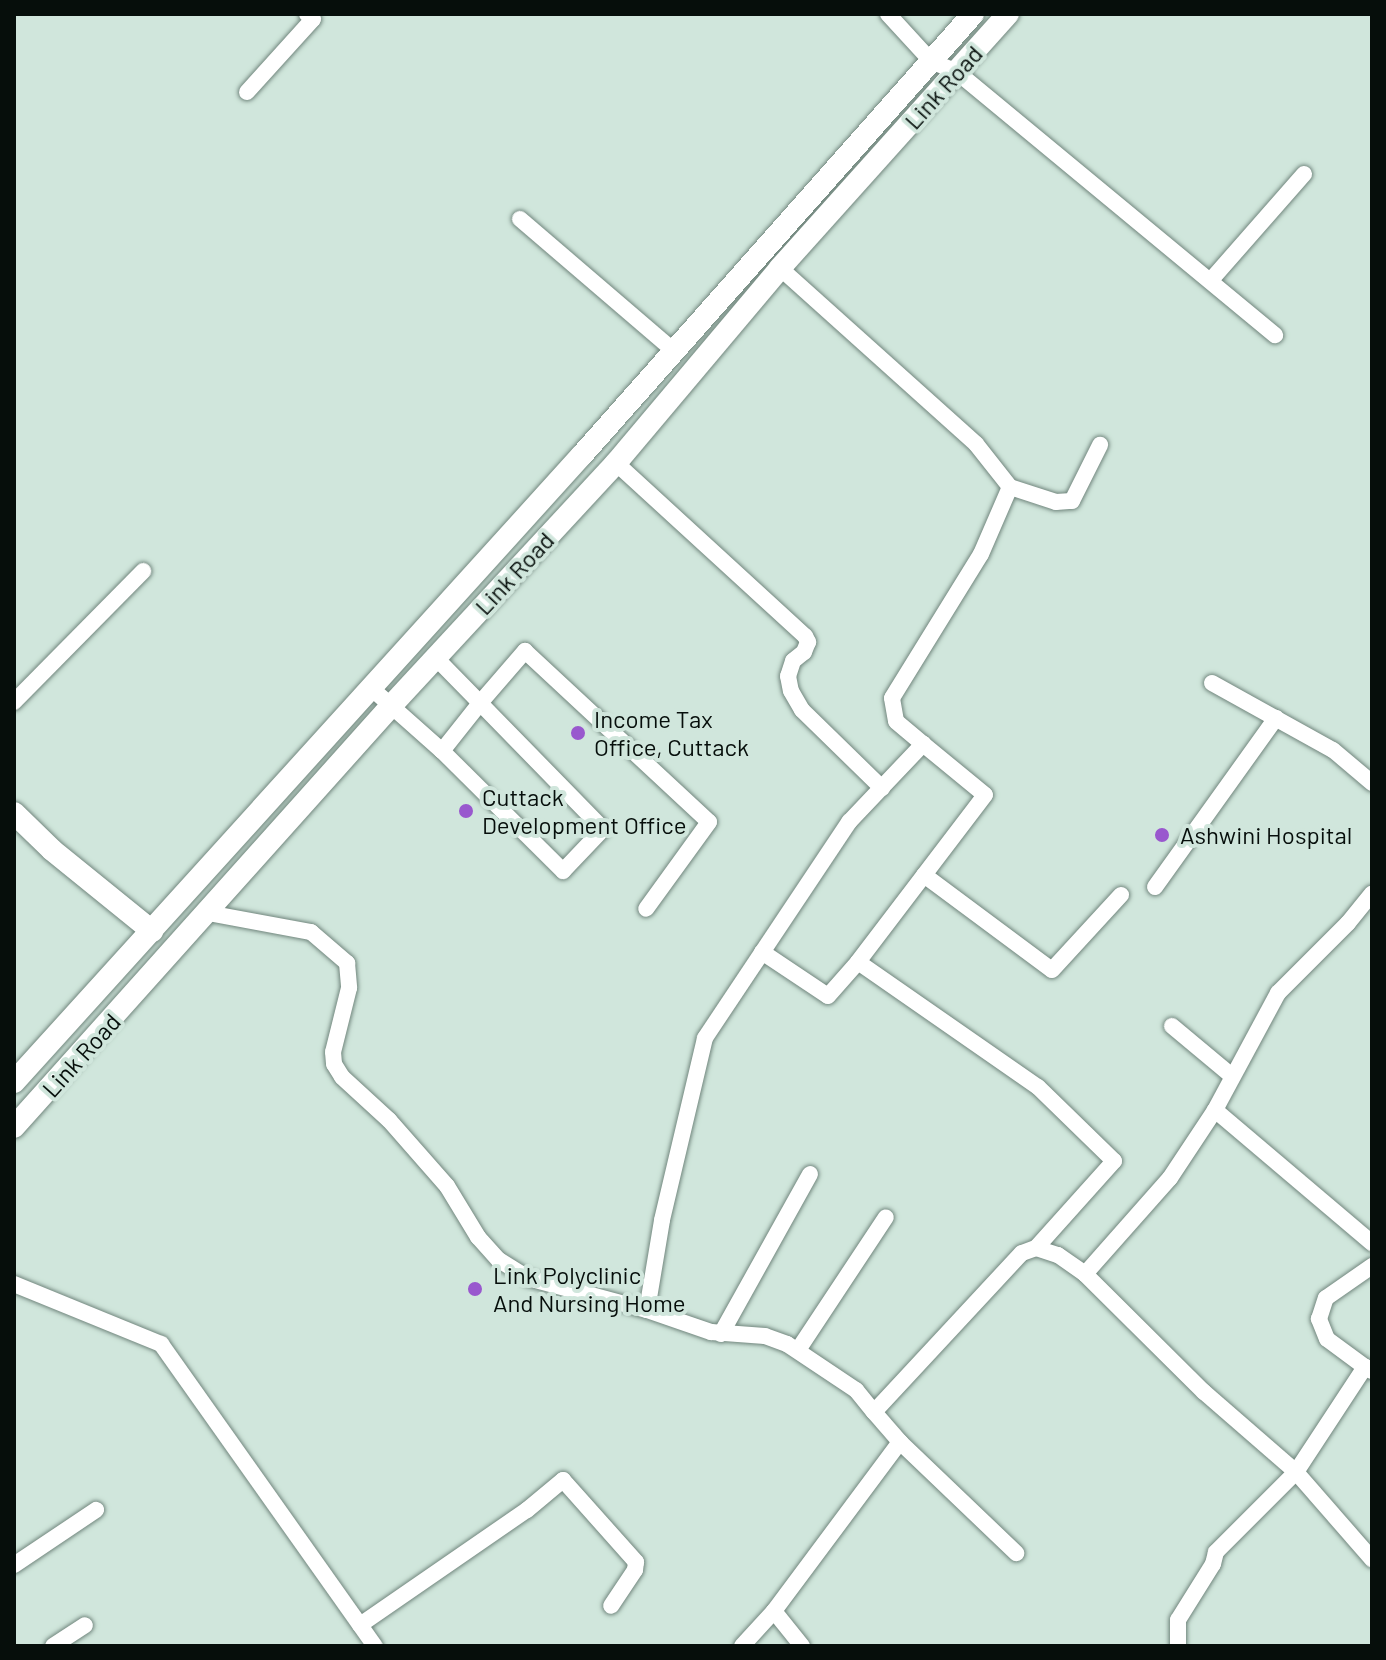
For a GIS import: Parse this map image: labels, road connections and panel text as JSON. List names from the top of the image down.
{
  "streets": {
    "main road": ["Link Road"]
  },
  "places": [
    "Income Tax Office, Cuttack",
    "Cuttack Development Office",
    "Ashwini Hospital",
    "Link Polyclinic And Nursing Home"
  ]
}
